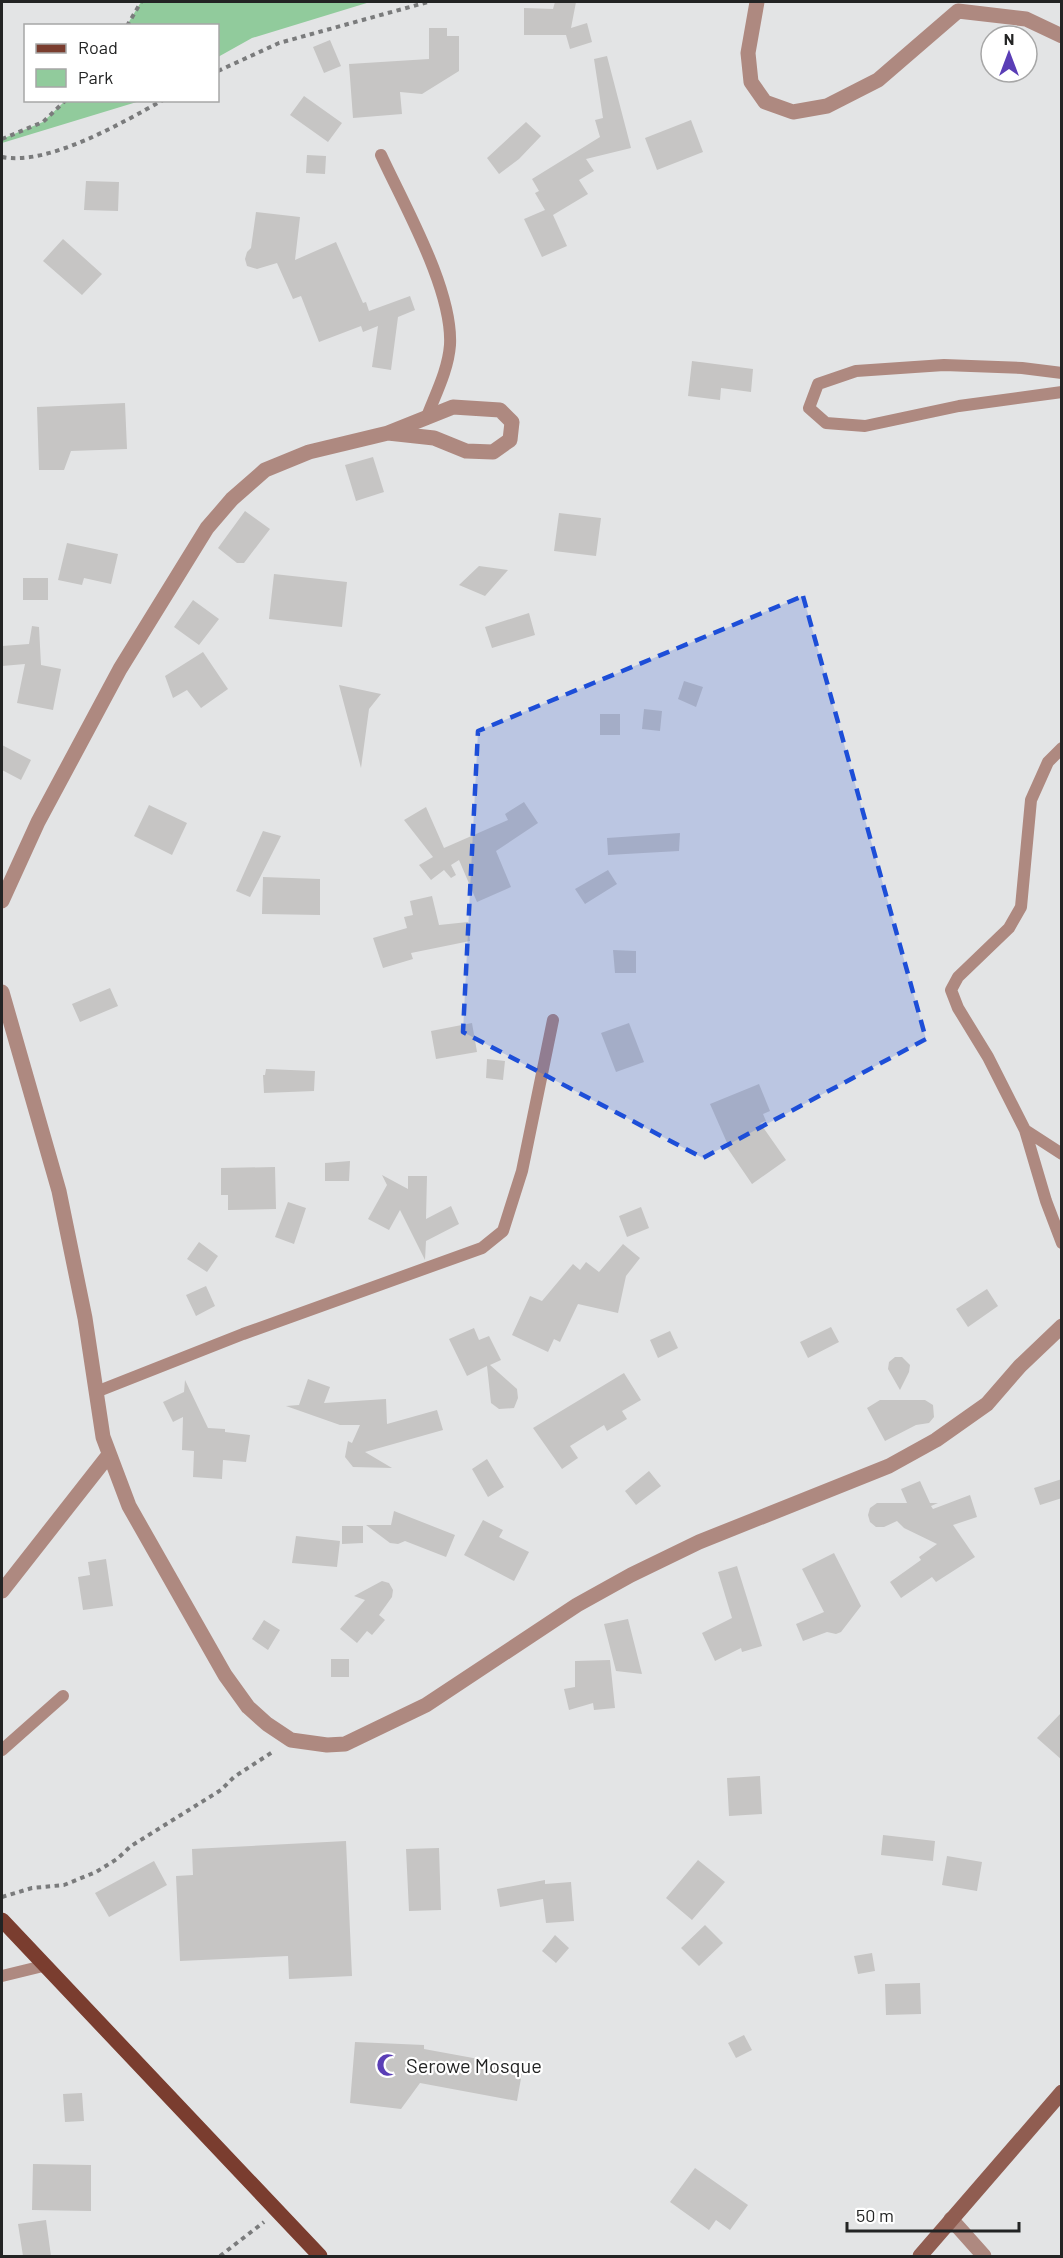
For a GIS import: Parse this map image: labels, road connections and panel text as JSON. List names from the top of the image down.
{
  "places": {
    "mosque": ["Serowe Mosque"]
  },
  "legend": ["Road", "Park"],
  "scale_bar": "50 m",
  "north": "top"
}
